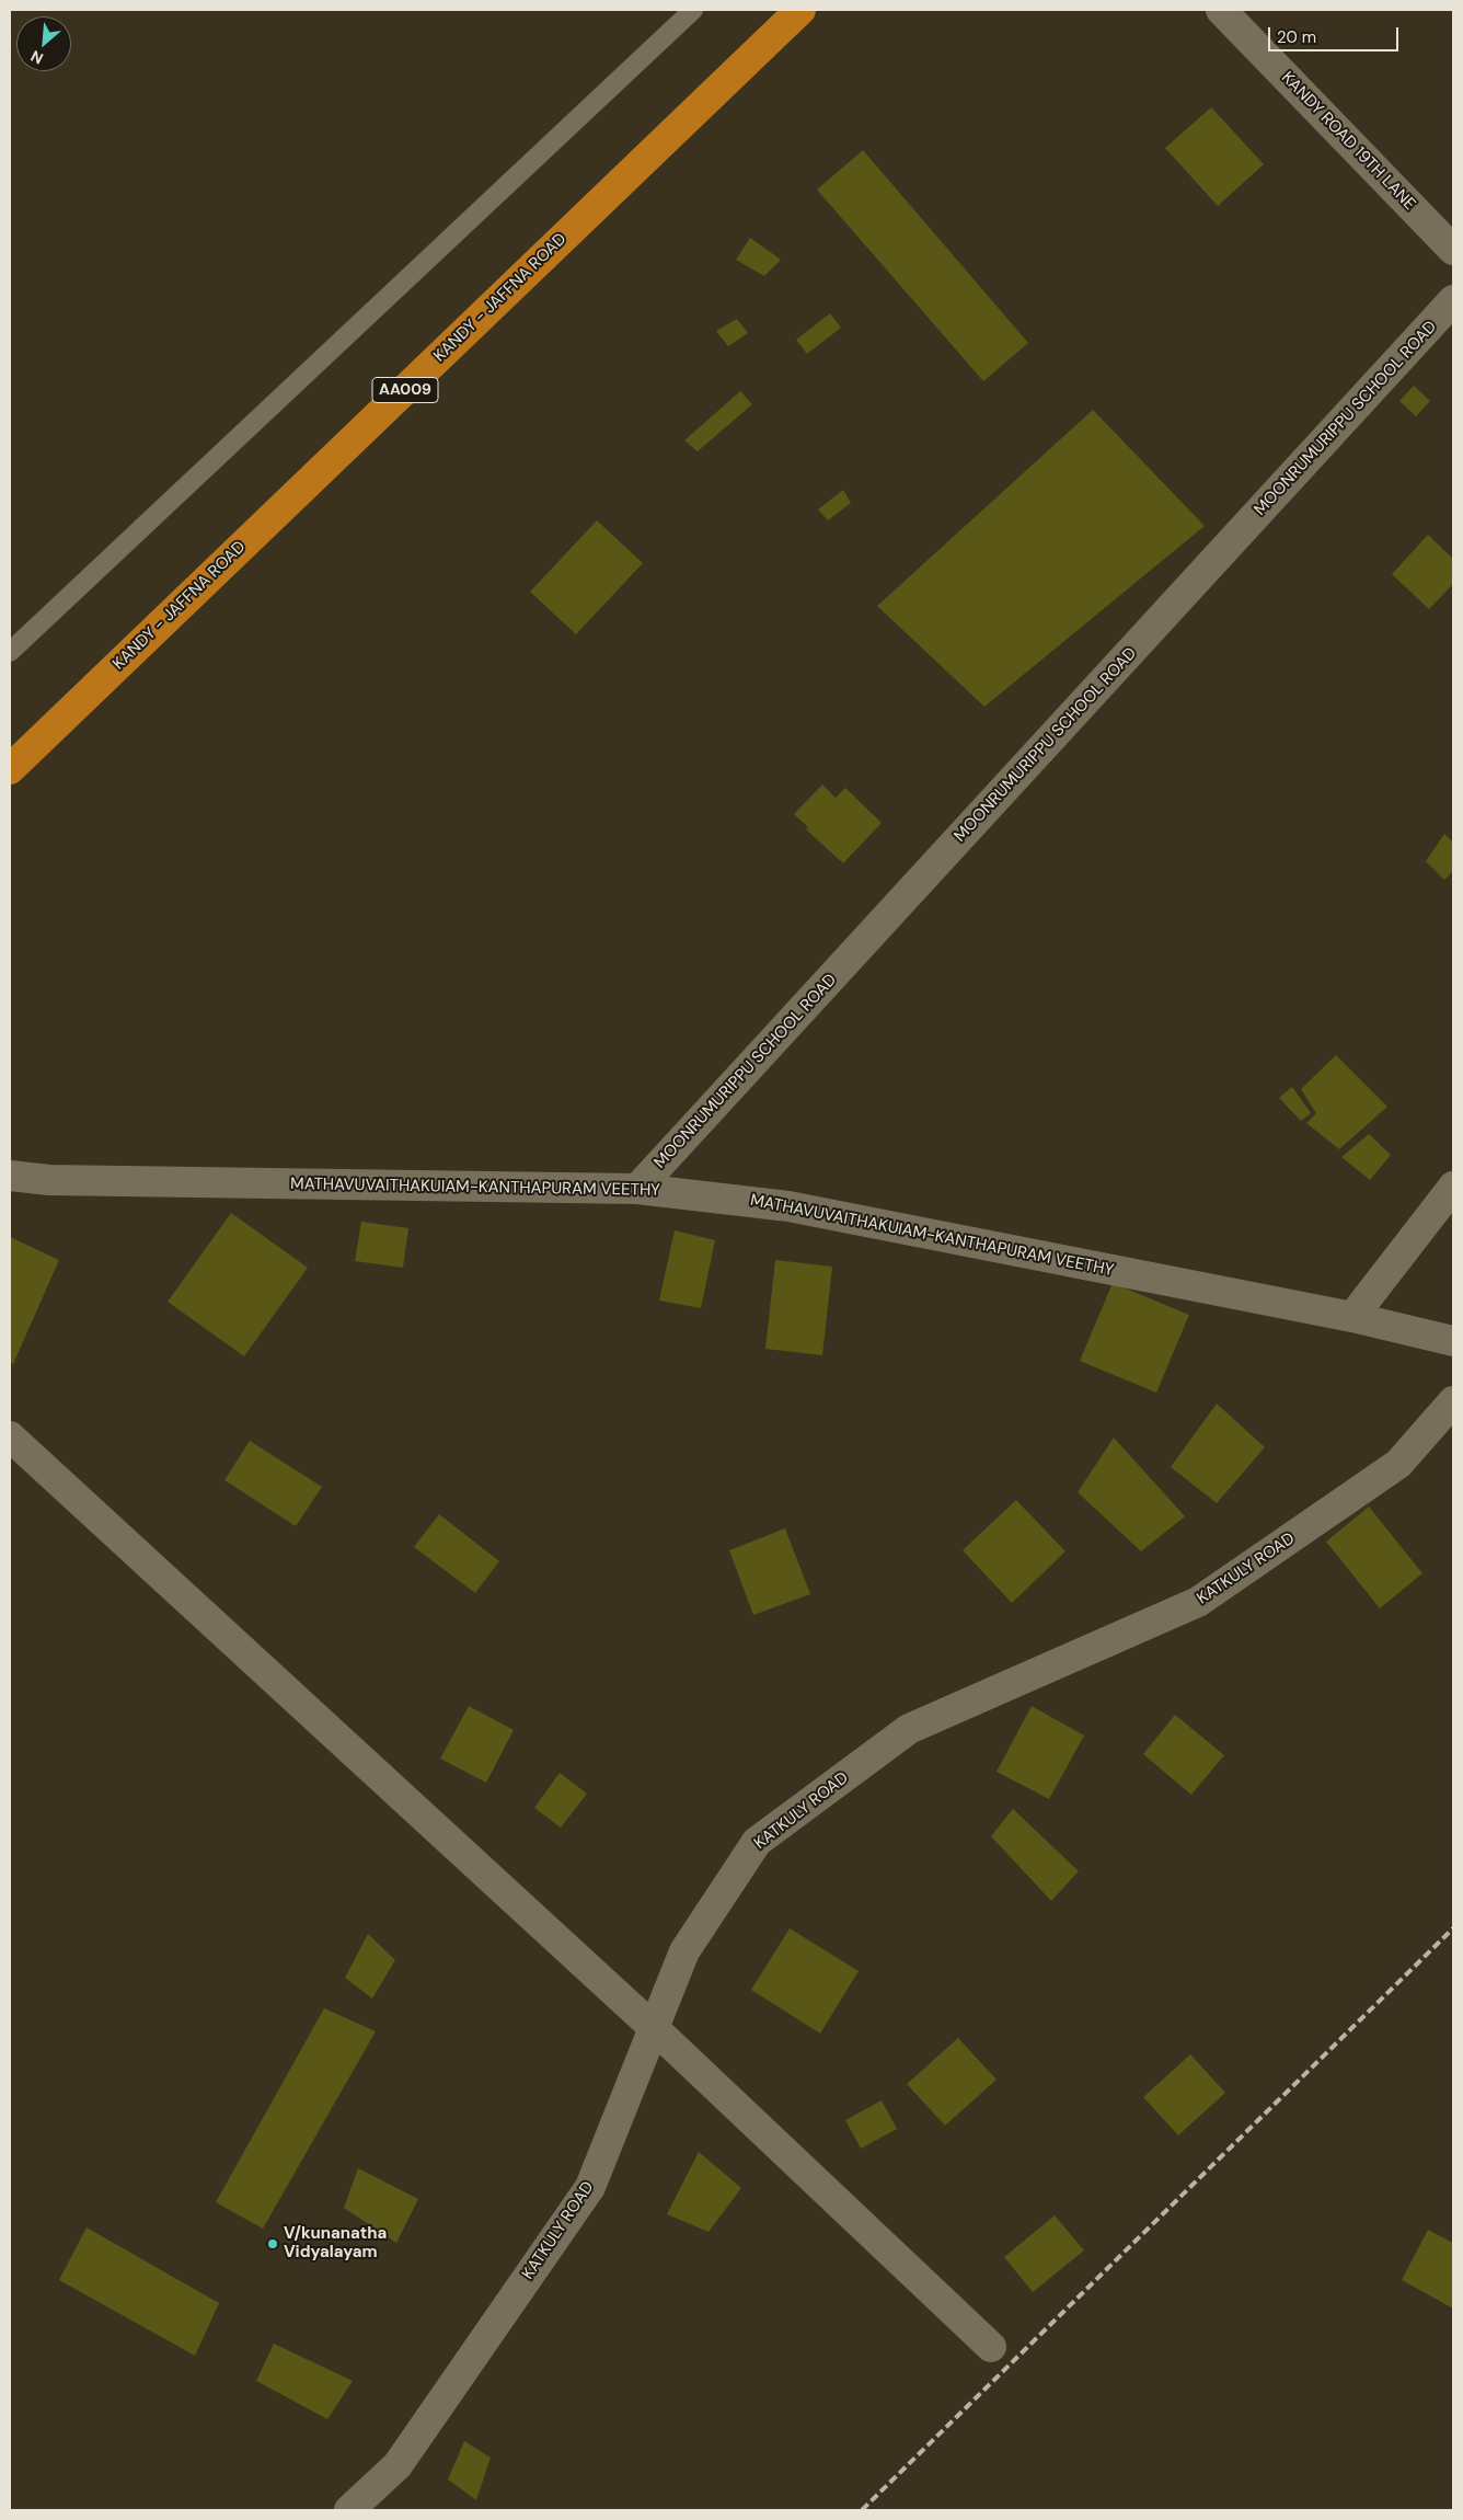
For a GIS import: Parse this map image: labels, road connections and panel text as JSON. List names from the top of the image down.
{
  "streets": {
    "highway": ["KANDY - JAFFNA ROAD", "AA009"],
    "street": [
      "KANDY ROAD 19TH LANE",
      "MOONRUMURIPPU SCHOOL ROAD",
      "MATHAVUVAITHAKUIAM-KANTHAPURAM VEETHY",
      "KATKULY ROAD"
    ]
  },
  "crossings": [
    ["MOONRUMURIPPU SCHOOL ROAD", "MATHAVUVAITHAKUIAM-KANTHAPURAM VEETHY"]
  ],
  "places": ["V/kunanatha Vidyalayam"],
  "scale_bar": "20 m",
  "north": "bottom left"
}
